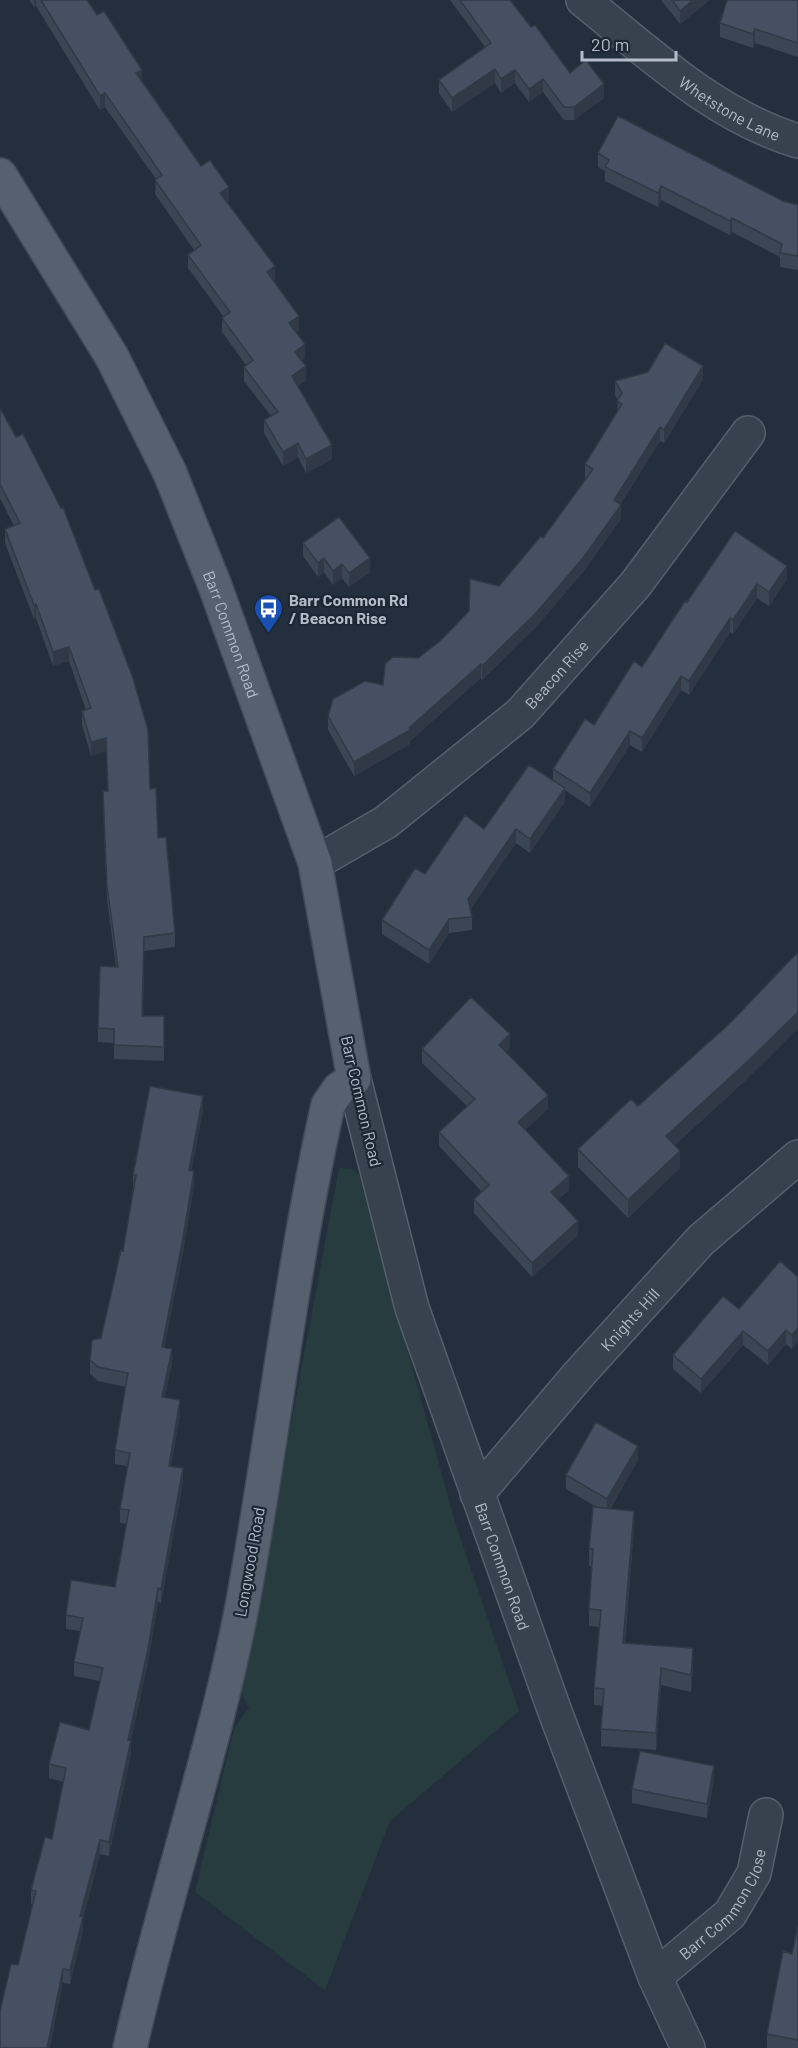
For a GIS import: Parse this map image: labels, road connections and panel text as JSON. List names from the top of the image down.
{
  "streets": {
    "main road": ["Barr Common Road", "Longwood Road"],
    "street": [
      "Whetstone Lane",
      "Beacon Rise",
      "Knights Hill",
      "Barr Common Close"
    ]
  },
  "crossings": [
    ["Barr Common Road", "Beacon Rise"],
    ["Barr Common Road", "Knights Hill"],
    ["Barr Common Road", "Longwood Road"],
    ["Barr Common Road", "Barr Common Close"]
  ],
  "places": {
    "bus stop": ["Barr Common Rd / Beacon Rise"]
  },
  "scale_bar": "20 m"
}
